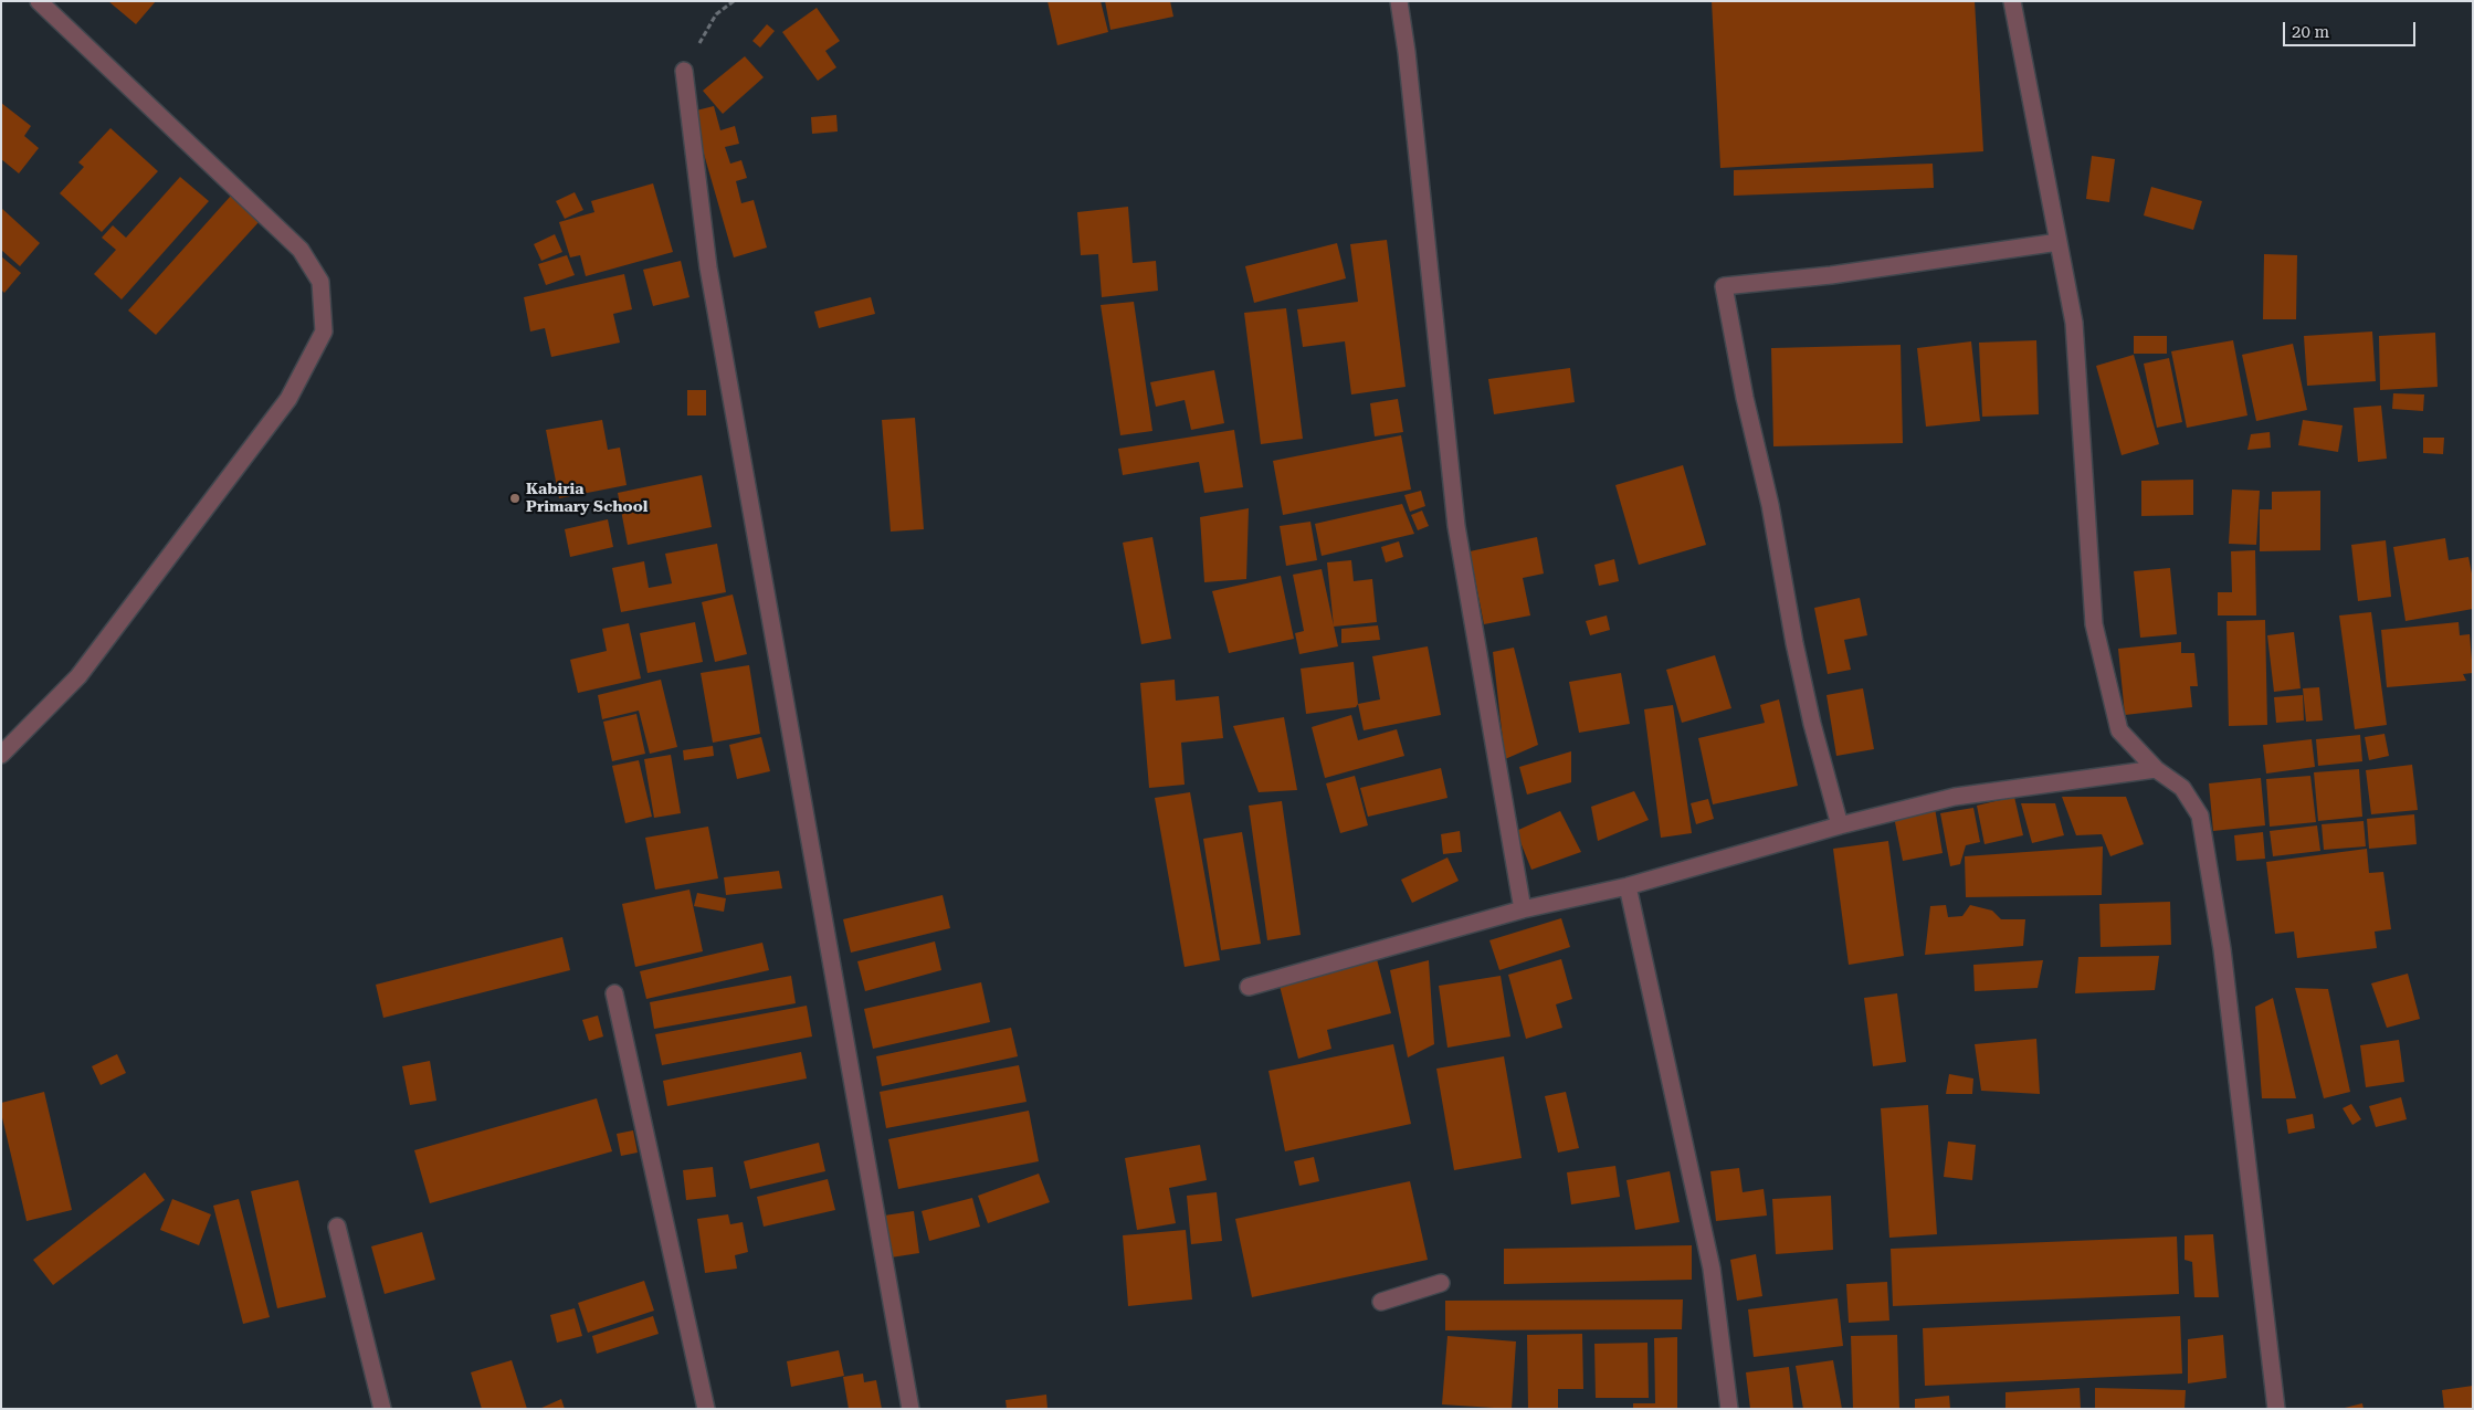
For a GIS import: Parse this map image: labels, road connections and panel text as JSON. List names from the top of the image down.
{
  "places": ["Kabiria Primary School"],
  "scale_bar": "20 m"
}
